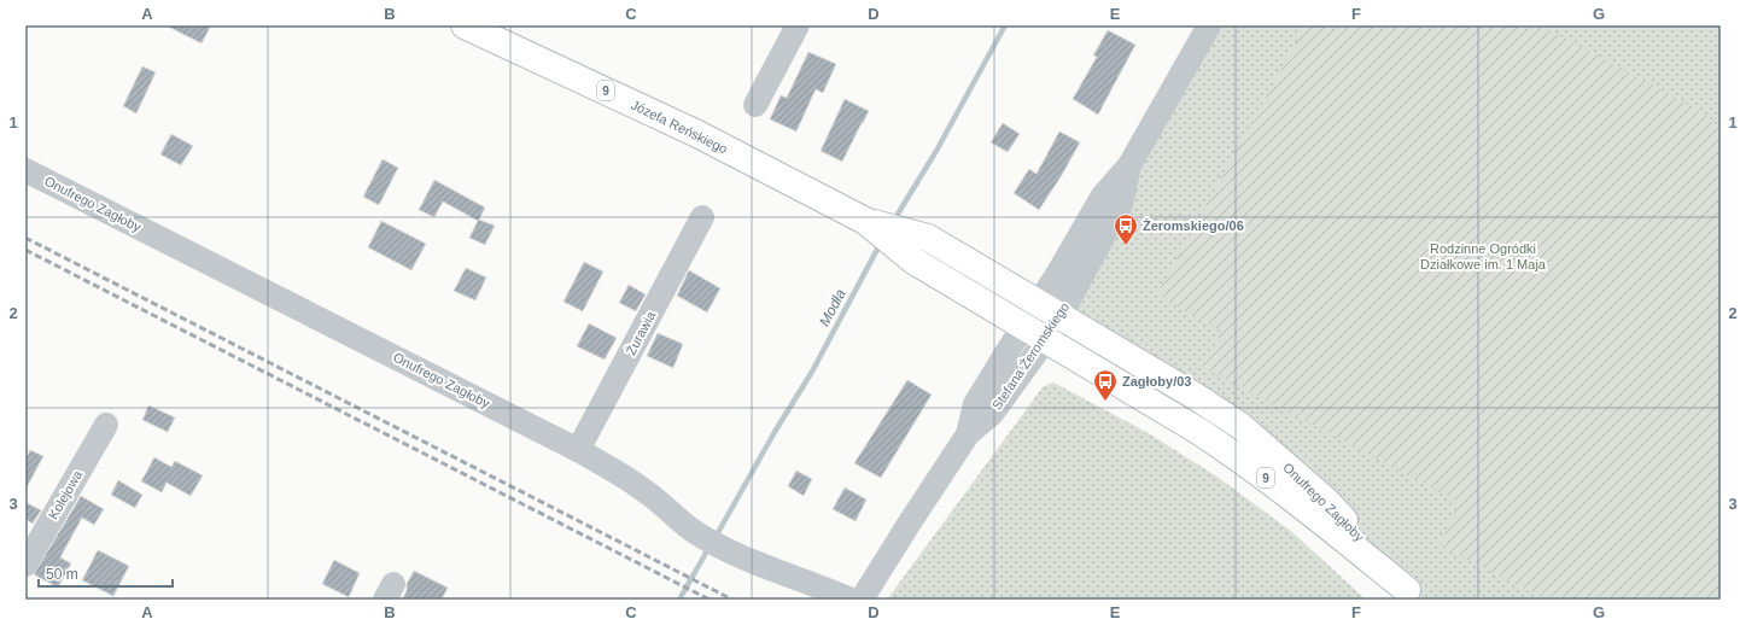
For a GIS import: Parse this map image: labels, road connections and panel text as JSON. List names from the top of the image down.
{
  "streets": {
    "main road": ["9", "Józefa Reńskiego", "Onufrego Zagłoby"],
    "street": ["Żurawia", "Stefana Żeromskiego", "Kolejowa"]
  },
  "crossings": [
    ["Józefa Reńskiego", "Onufrego Zagłoby"],
    ["Józefa Reńskiego", "Stefana Żeromskiego"],
    ["Onufrego Zagłoby", "Żurawia"],
    ["Onufrego Zagłoby", "Stefana Żeromskiego"]
  ],
  "water": ["Modła"],
  "parks": ["Rodzinne Ogródki Działkowe im. 1 Maja"],
  "places": {
    "bus stop": ["Żeromskiego/06", "Zagłoby/03"]
  },
  "scale_bar": "50 m",
  "grid": {
    "columns": [
      "A",
      "B",
      "C",
      "D",
      "E",
      "F",
      "G"
    ],
    "rows": ["1", "2", "3"]
  }
}
